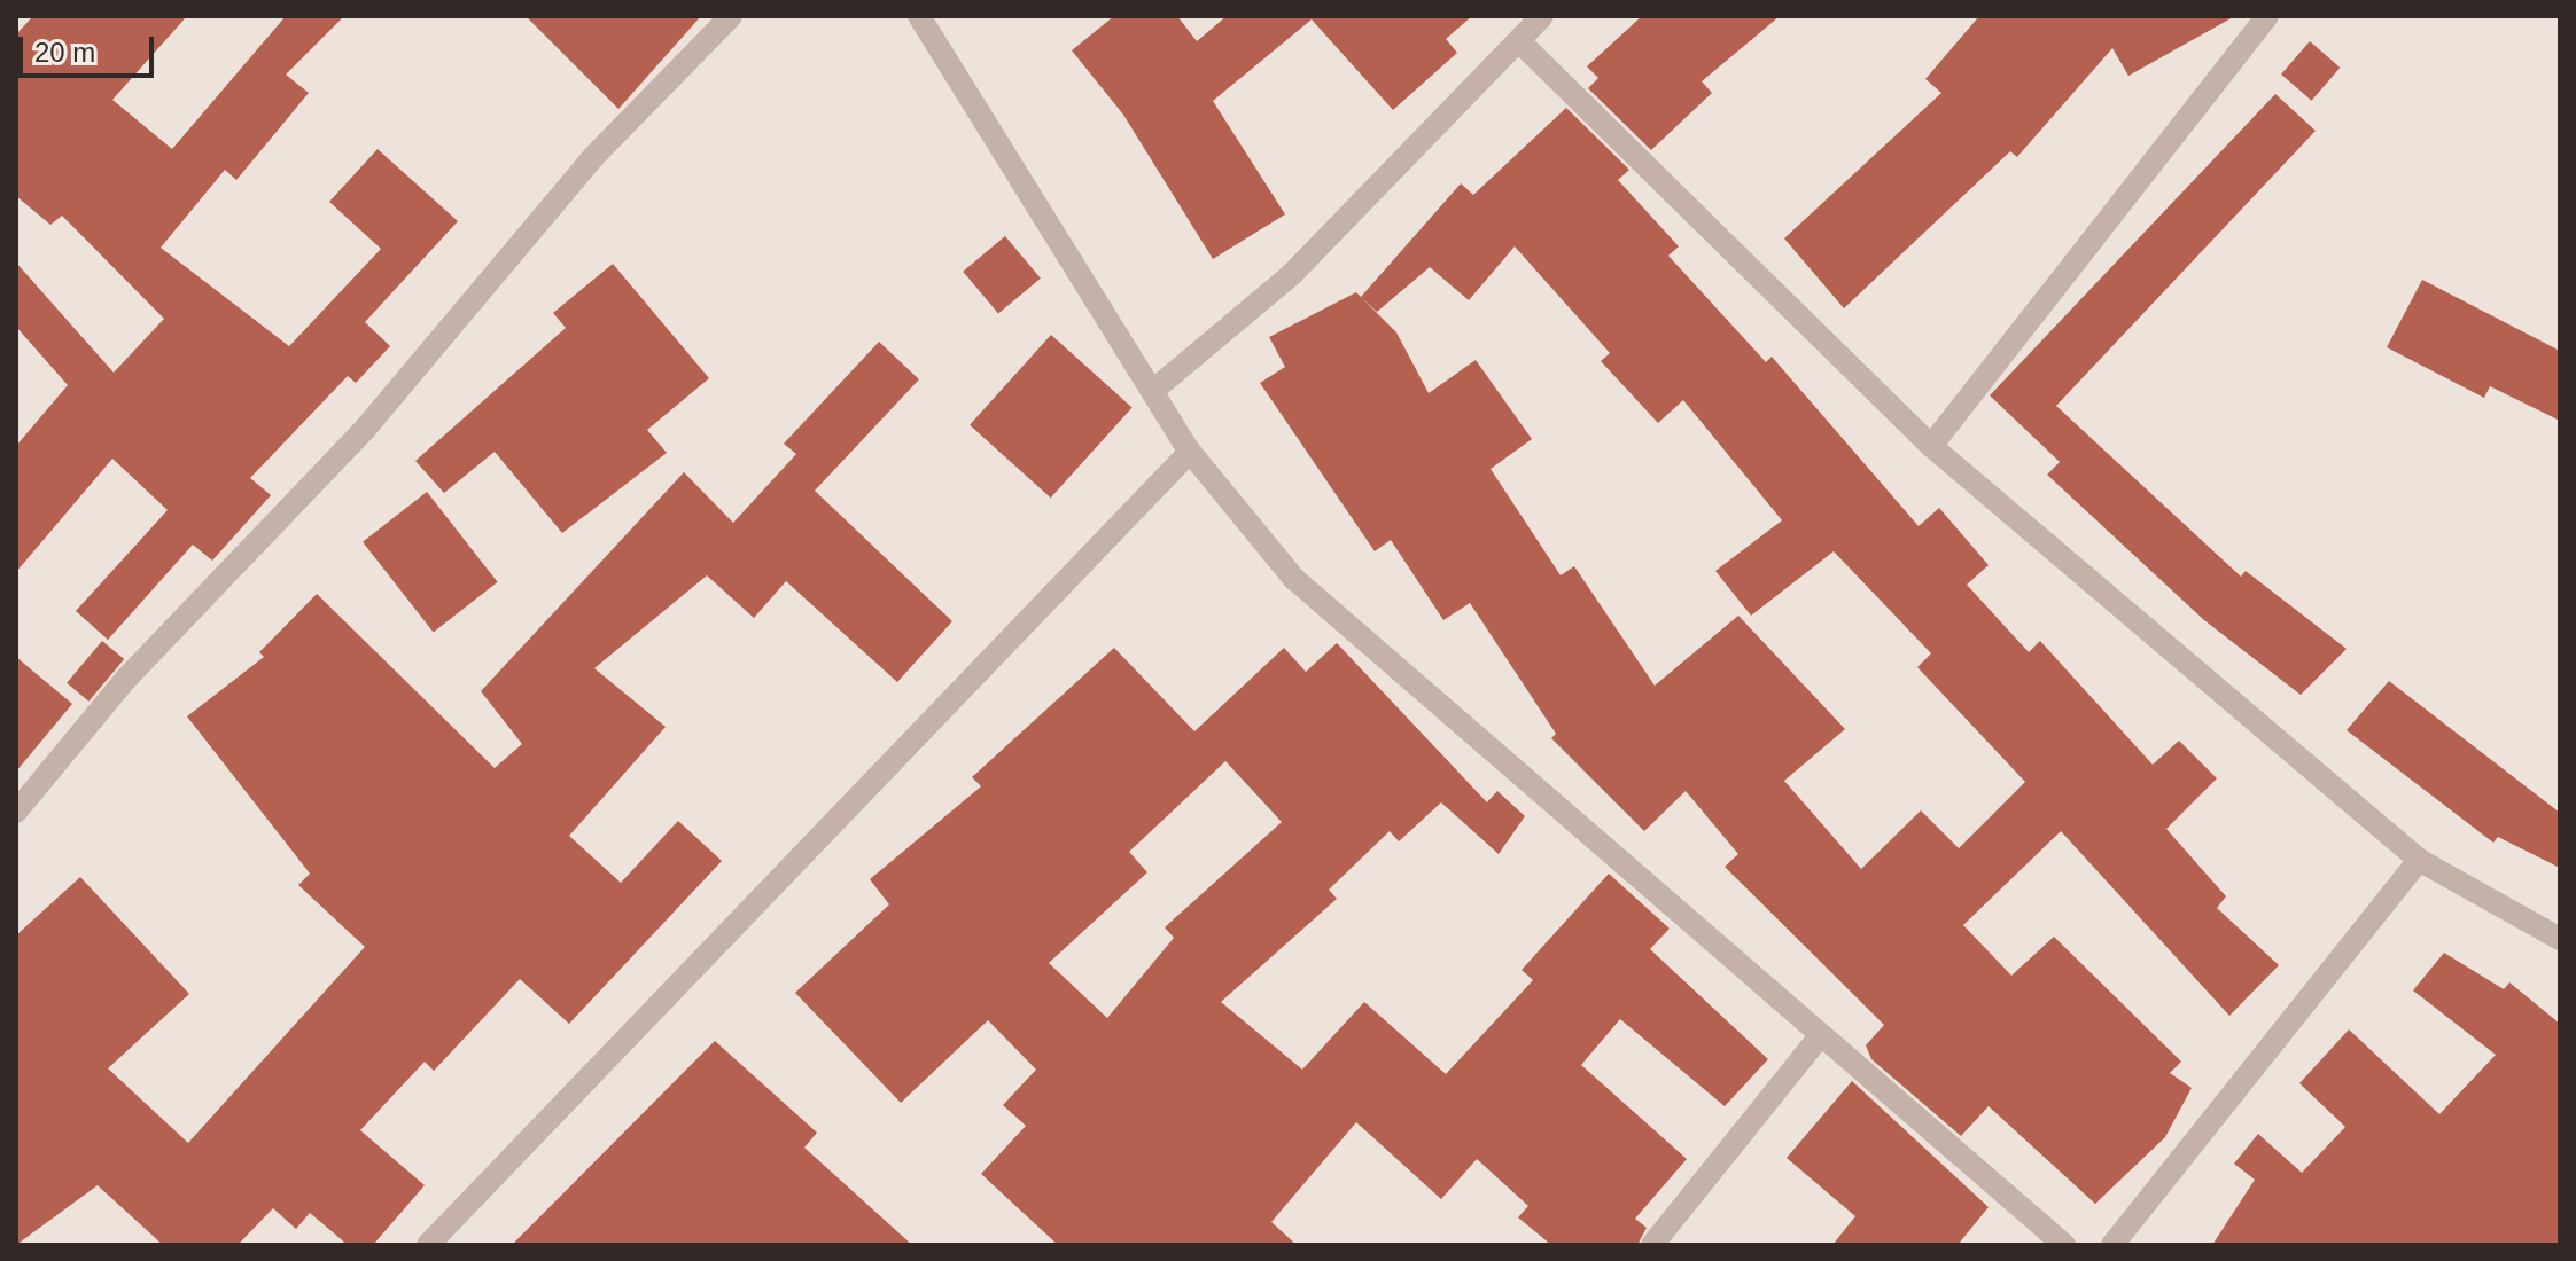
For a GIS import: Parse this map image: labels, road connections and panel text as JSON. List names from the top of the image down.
{
  "scale_bar": "20 m"
}
